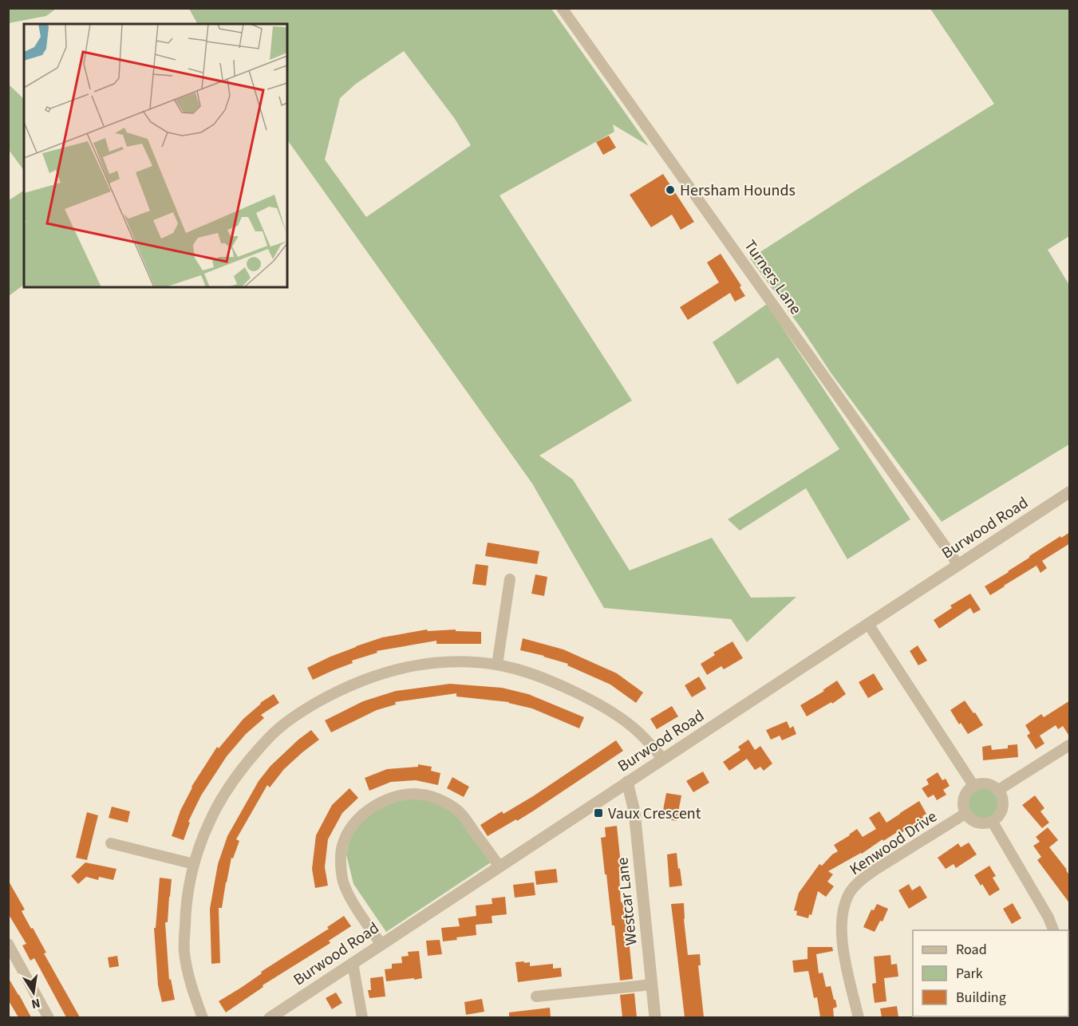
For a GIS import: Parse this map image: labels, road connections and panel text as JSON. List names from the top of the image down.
{
  "streets": {
    "street": [
      "Turners Lane",
      "Burwood Road",
      "Kenwood Drive",
      "Westcar Lane"
    ]
  },
  "crossings": [
    ["Turners Lane", "Burwood Road"],
    ["Burwood Road", "Westcar Lane"]
  ],
  "places": {
    "other": ["Hersham Hounds"],
    "transit": ["Vaux Crescent"]
  },
  "legend": ["Road", "Park", "Building"],
  "north": "bottom"
}
